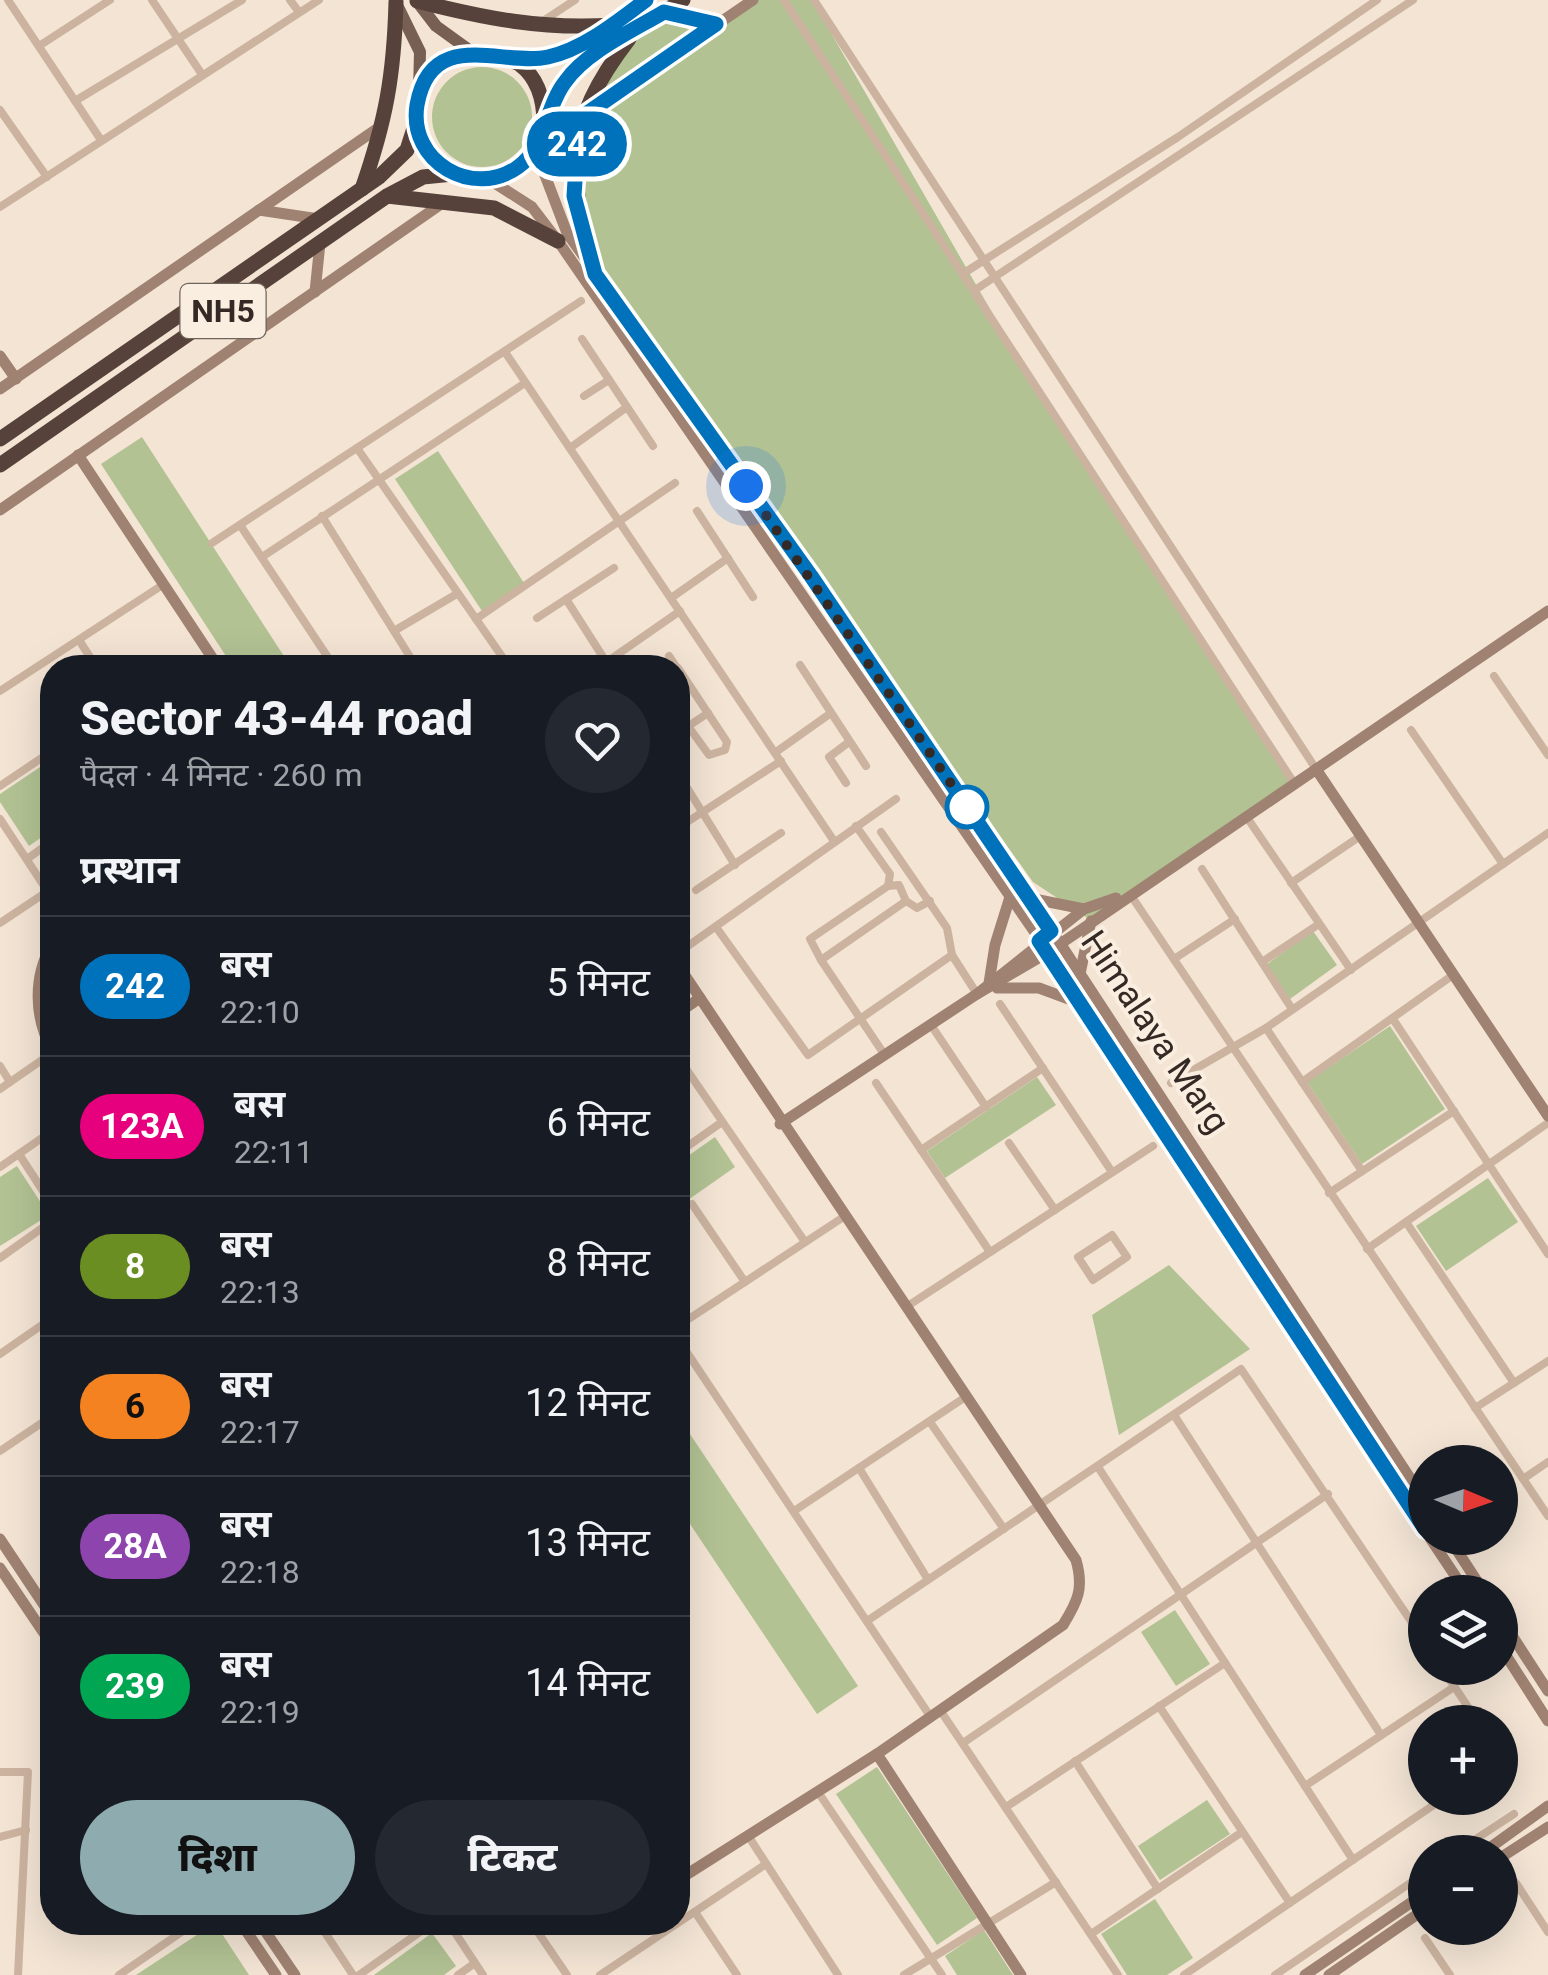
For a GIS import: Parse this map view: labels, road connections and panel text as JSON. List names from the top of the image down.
{
  "streets": {
    "highway": ["NH5"],
    "street": ["Himalaya Marg"]
  },
  "crossings": [
    ["NH5", "Himalaya Marg"]
  ],
  "lines": ["bus line 242"],
  "north": "right",
  "page": {
    "on_map": "242",
    "heading": [
      ["Sector 43-44 road", "पैदल · 4 मिनट · 260 m"],
      "प्रस्थान"
    ],
    "list": [
      {
        "mark": "242",
        "name": "बस",
        "note": "22:10",
        "value": "5 मिनट"
      },
      {
        "mark": "123A",
        "name": "बस",
        "note": "22:11",
        "value": "6 मिनट"
      },
      {
        "mark": "8",
        "name": "बस",
        "note": "22:13",
        "value": "8 मिनट"
      },
      {
        "mark": "6",
        "name": "बस",
        "note": "22:17",
        "value": "12 मिनट"
      },
      {
        "mark": "28A",
        "name": "बस",
        "note": "22:18",
        "value": "13 मिनट"
      },
      {
        "mark": "239",
        "name": "बस",
        "note": "22:19",
        "value": "14 मिनट"
      }
    ],
    "map_buttons": ["+", "−"],
    "buttons": ["दिशा", "टिकट"]
  }
}
